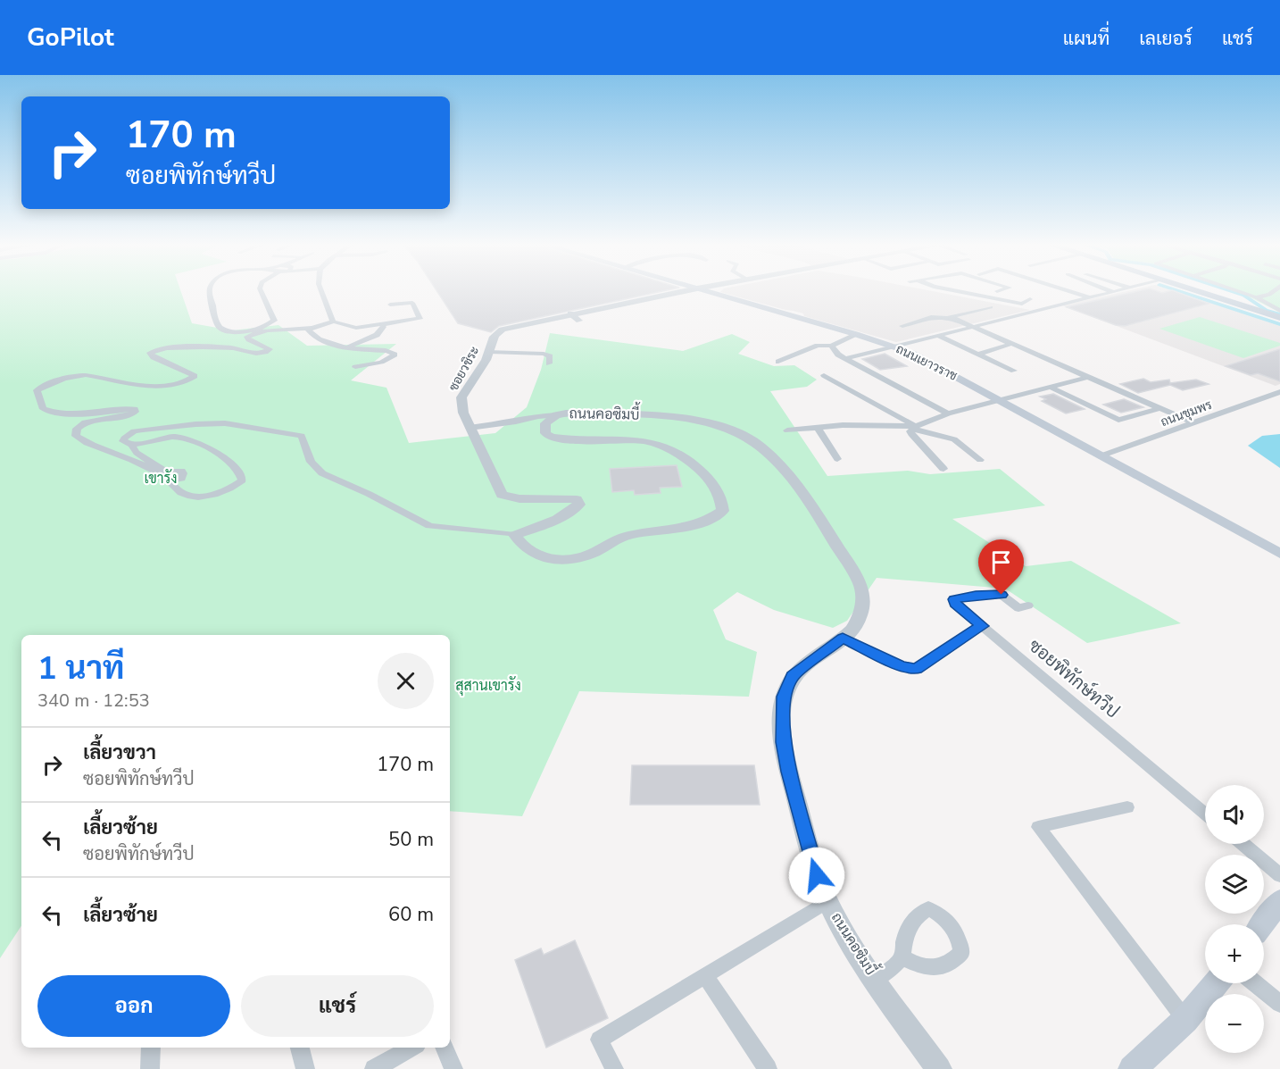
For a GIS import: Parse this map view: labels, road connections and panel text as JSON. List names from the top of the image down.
{
  "streets": {
    "main road": ["ถนนเยาวราช"],
    "street": [
      "ซอยวชิระ",
      "ถนนชุมพร",
      "ถนนคอซิมบี้",
      "ซอยพิทักษ์ทวีป"
    ]
  },
  "crossings": [
    ["ถนนเยาวราช", "ถนนชุมพร"],
    ["ซอยวชิระ", "ถนนคอซิมบี้"]
  ],
  "parks": ["เขารัง", "สุสานเขารัง"],
  "page": {
    "header": "GoPilot",
    "nav": ["แผนที่", "เลเยอร์", "แชร์"],
    "turn": ["170 m", "ซอยพิทักษ์ทวีป"],
    "heading": ["1 นาที", "340 m · 12:53"],
    "list": [
      {
        "name": "เลี้ยวขวา",
        "note": "ซอยพิทักษ์ทวีป",
        "value": "170 m"
      },
      {
        "name": "เลี้ยวซ้าย",
        "note": "ซอยพิทักษ์ทวีป",
        "value": "50 m"
      },
      {
        "name": "เลี้ยวซ้าย",
        "value": "60 m"
      }
    ],
    "map_buttons": ["+", "−"],
    "buttons": ["ออก", "แชร์"]
  }
}
